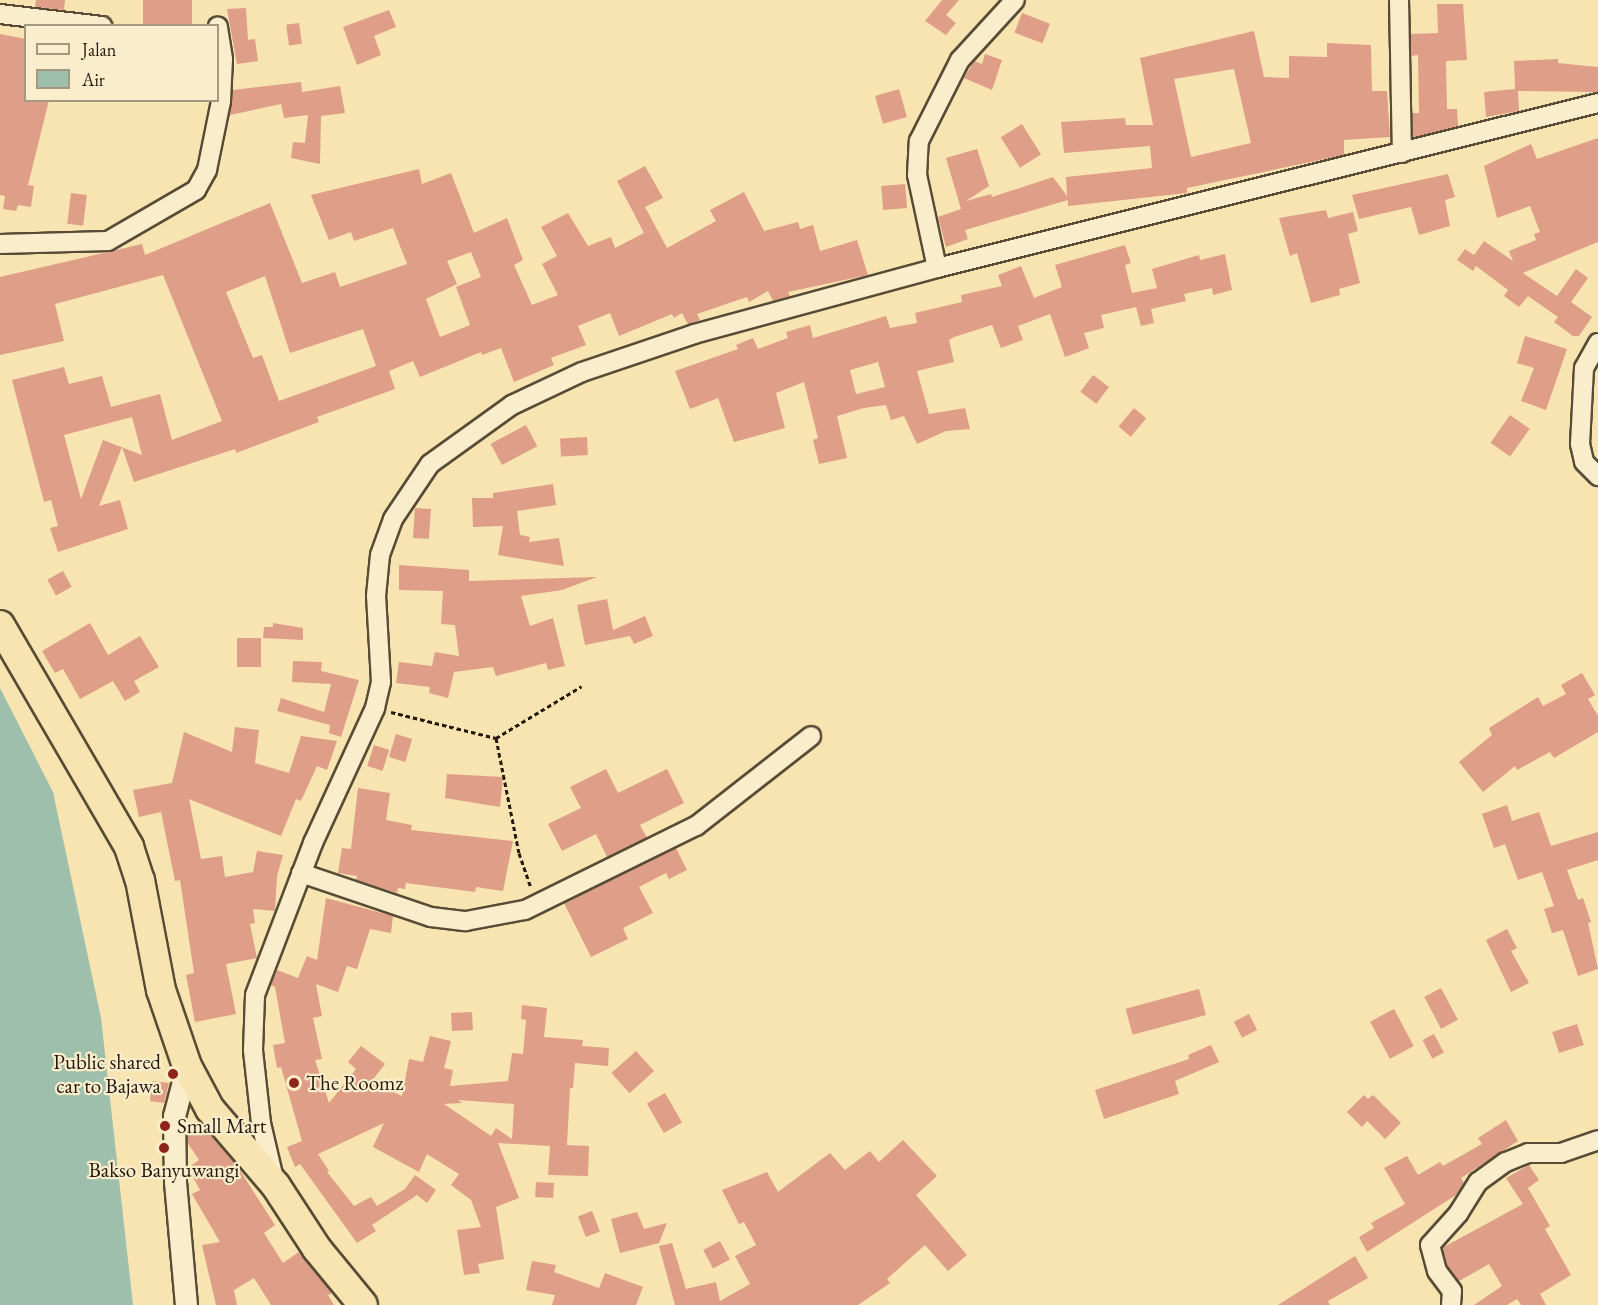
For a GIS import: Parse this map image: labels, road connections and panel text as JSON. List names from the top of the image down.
{
  "places": [
    "Public shared car to Bajawa",
    "The Roomz",
    "Small Mart",
    "Bakso Banyuwangi"
  ],
  "legend": ["Jalan", "Air"]
}
